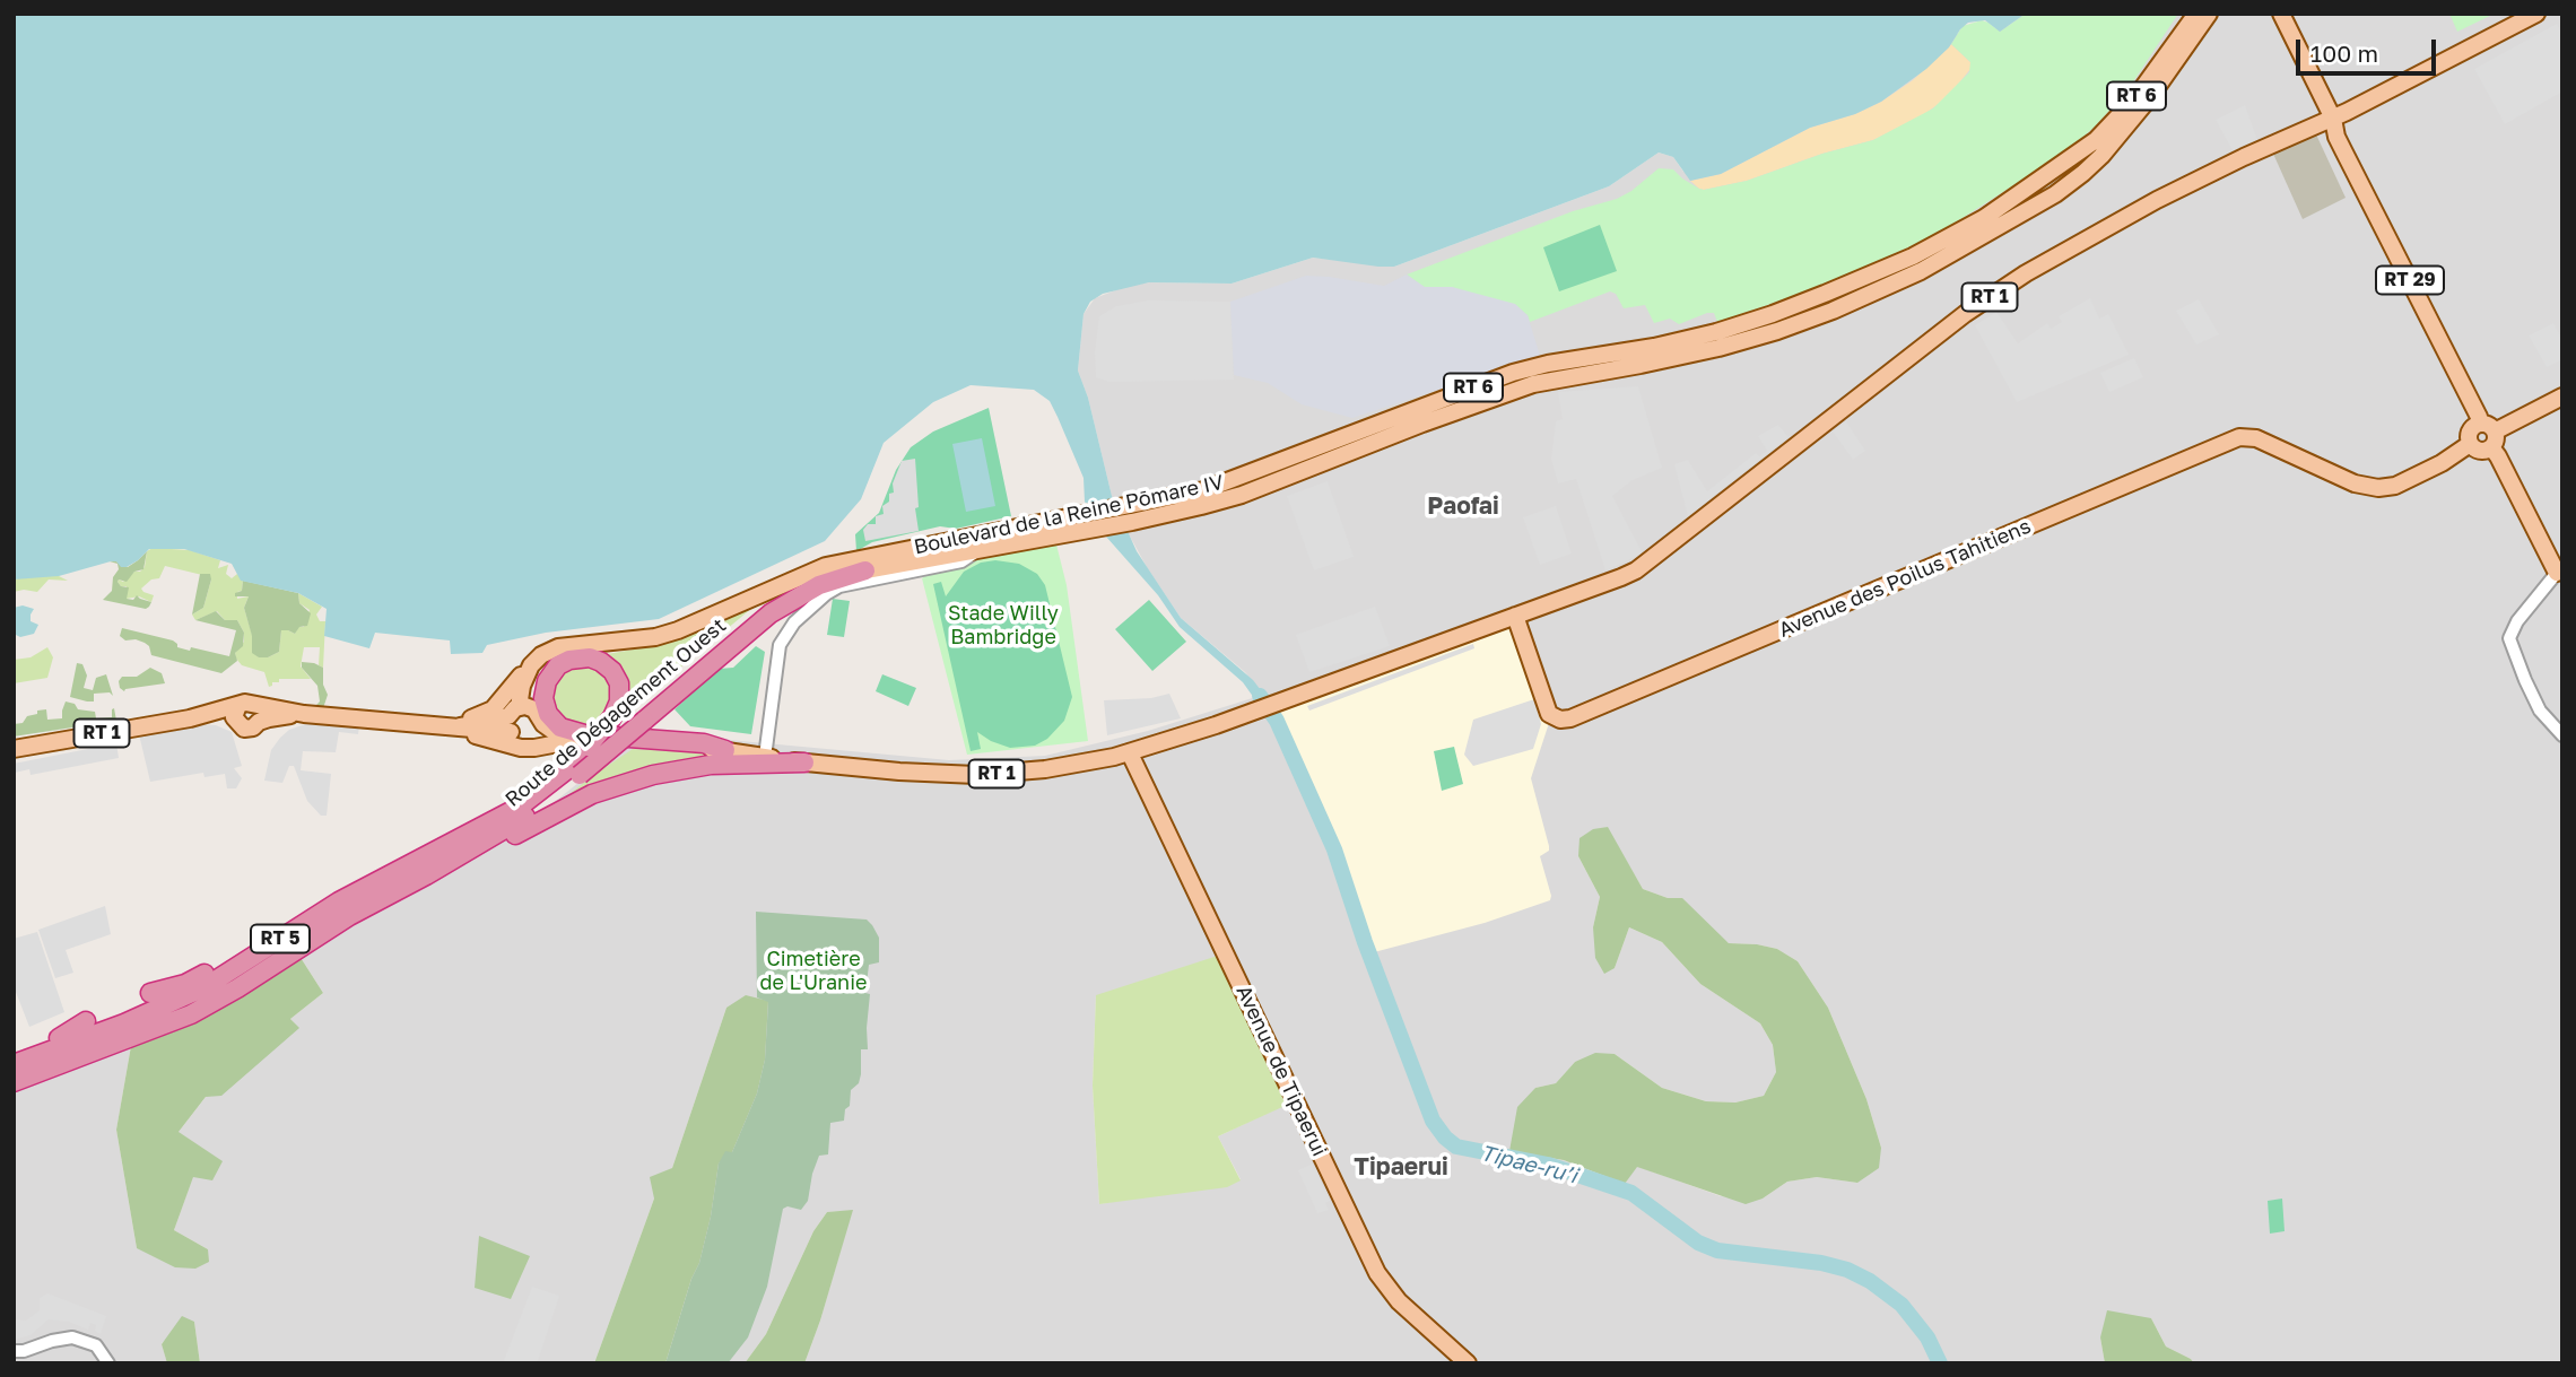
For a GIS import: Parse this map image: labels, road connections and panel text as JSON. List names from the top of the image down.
{
  "streets": {
    "highway": ["Route de Dégagement Ouest", "RT 5"],
    "main road": [
      "RT 6",
      "RT 29",
      "RT 1",
      "Boulevard de la Reine Pōmare IV",
      "Avenue des Poilus Tahitiens",
      "Avenue de Tipaerui"
    ]
  },
  "crossings": [
    ["RT 29", "RT 1"],
    ["RT 29", "Avenue des Poilus Tahitiens"],
    ["RT 1", "Avenue des Poilus Tahitiens"],
    ["RT 1", "Route de Dégagement Ouest"],
    ["RT 1", "Avenue de Tipaerui"],
    ["Boulevard de la Reine Pōmare IV", "Route de Dégagement Ouest"]
  ],
  "districts": ["Paofai", "Tipaerui"],
  "water": ["Tipae-ru’i"],
  "parks": ["Stade Willy Bambridge", "Cimetière de L'Uranie"],
  "scale_bar": "100 m"
}
